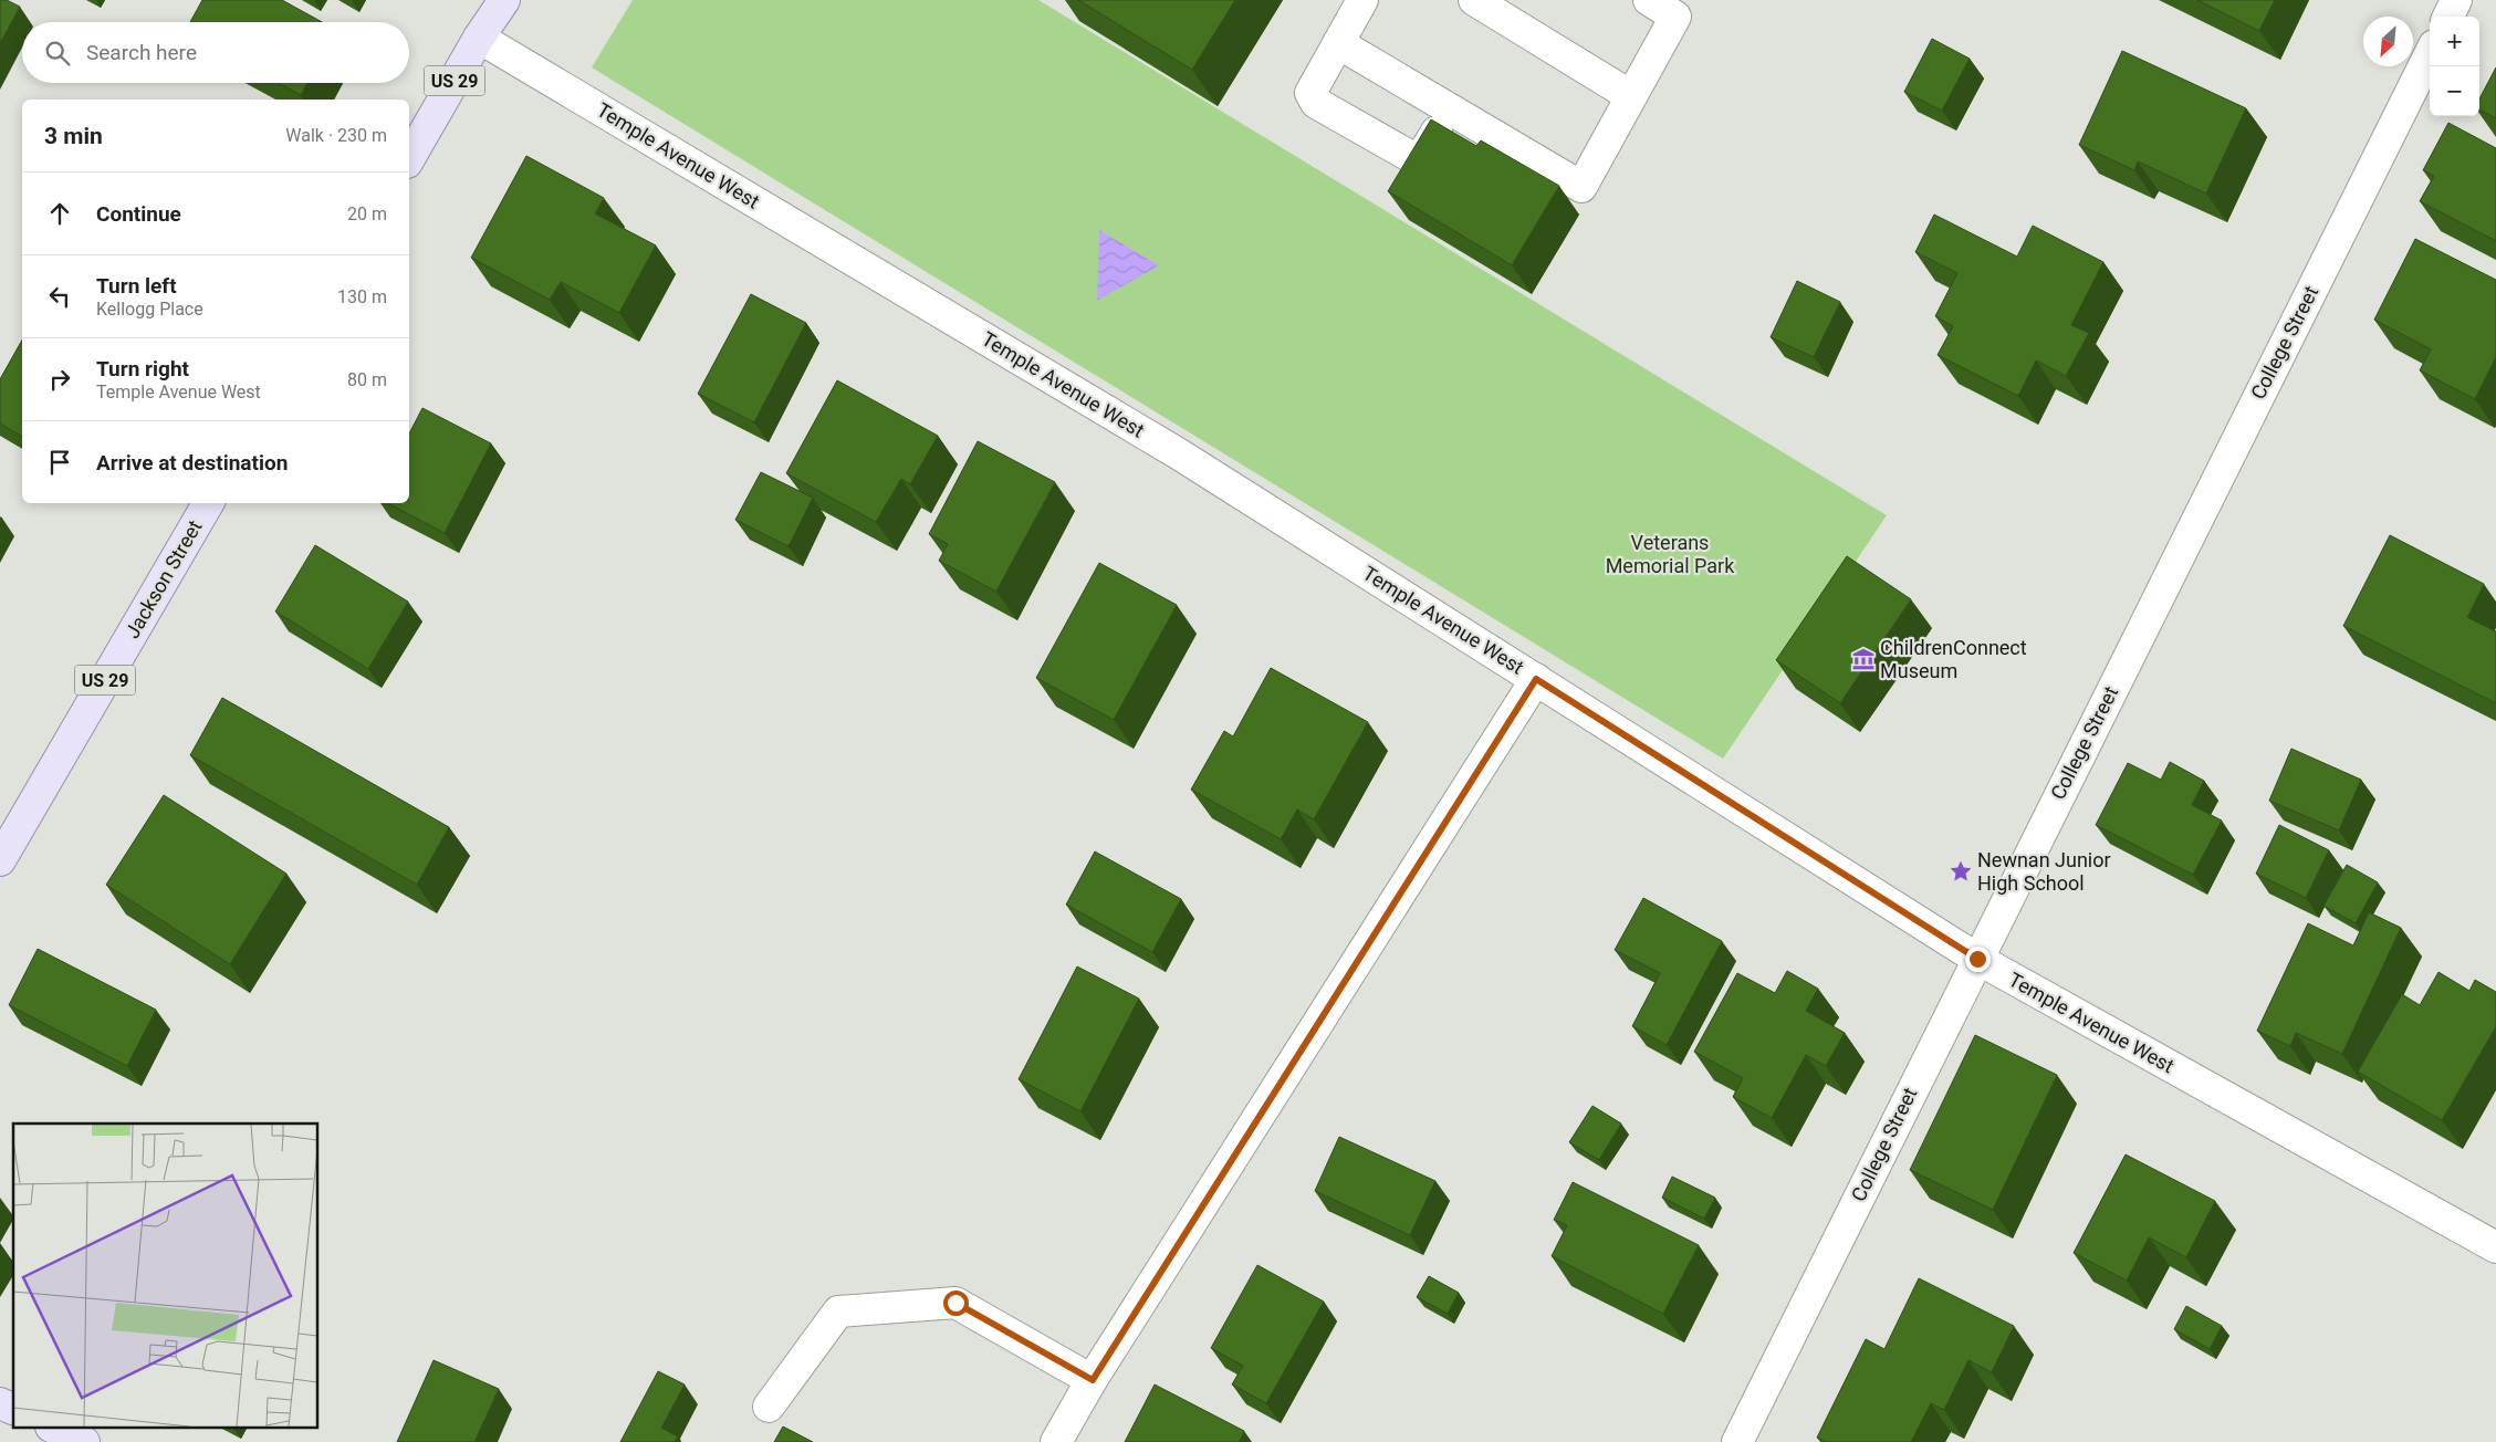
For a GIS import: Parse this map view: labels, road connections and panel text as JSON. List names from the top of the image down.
{
  "streets": {
    "main road": ["US 29", "Jackson Street"],
    "street": ["Temple Avenue West", "College Street"]
  },
  "crossings": [
    ["US 29", "Temple Avenue West"],
    ["Temple Avenue West", "College Street"]
  ],
  "parks": ["Veterans Memorial Park"],
  "places": {
    "museum": ["ChildrenConnect Museum"],
    "place": ["Newnan Junior High School"]
  },
  "north": "bottom left",
  "page": {
    "map_buttons": ["+", "−"],
    "search": "Search here",
    "heading": ["3 min", "Walk · 230 m"],
    "list": [
      ["Continue", "20 m"],
      ["Turn left", "Kellogg Place", "130 m"],
      ["Turn right", "Temple Avenue West", "80 m"],
      "Arrive at destination"
    ]
  }
}
